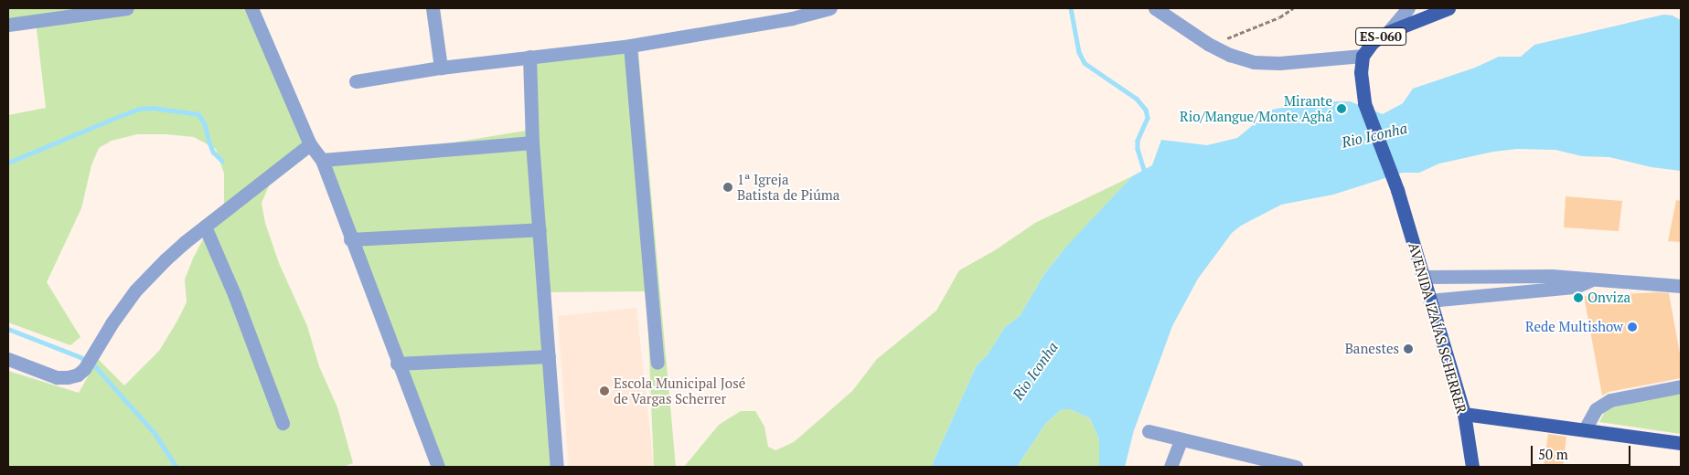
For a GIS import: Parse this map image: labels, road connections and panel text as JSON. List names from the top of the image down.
{
  "streets": {
    "main road": ["ES-060", "AVENIDA IZAÍAS SCHERRER"]
  },
  "crossings": [
    ["ES-060", "AVENIDA IZAÍAS SCHERRER"]
  ],
  "water": ["Rio Iconha"],
  "places": [
    "Mirante Rio/Mangue/Monte Aghá",
    "1ª Igreja Batista de Piúma",
    "Onviza",
    "Rede Multishow",
    "Banestes",
    "Escola Municipal José de Vargas Scherrer"
  ],
  "scale_bar": "50 m"
}
